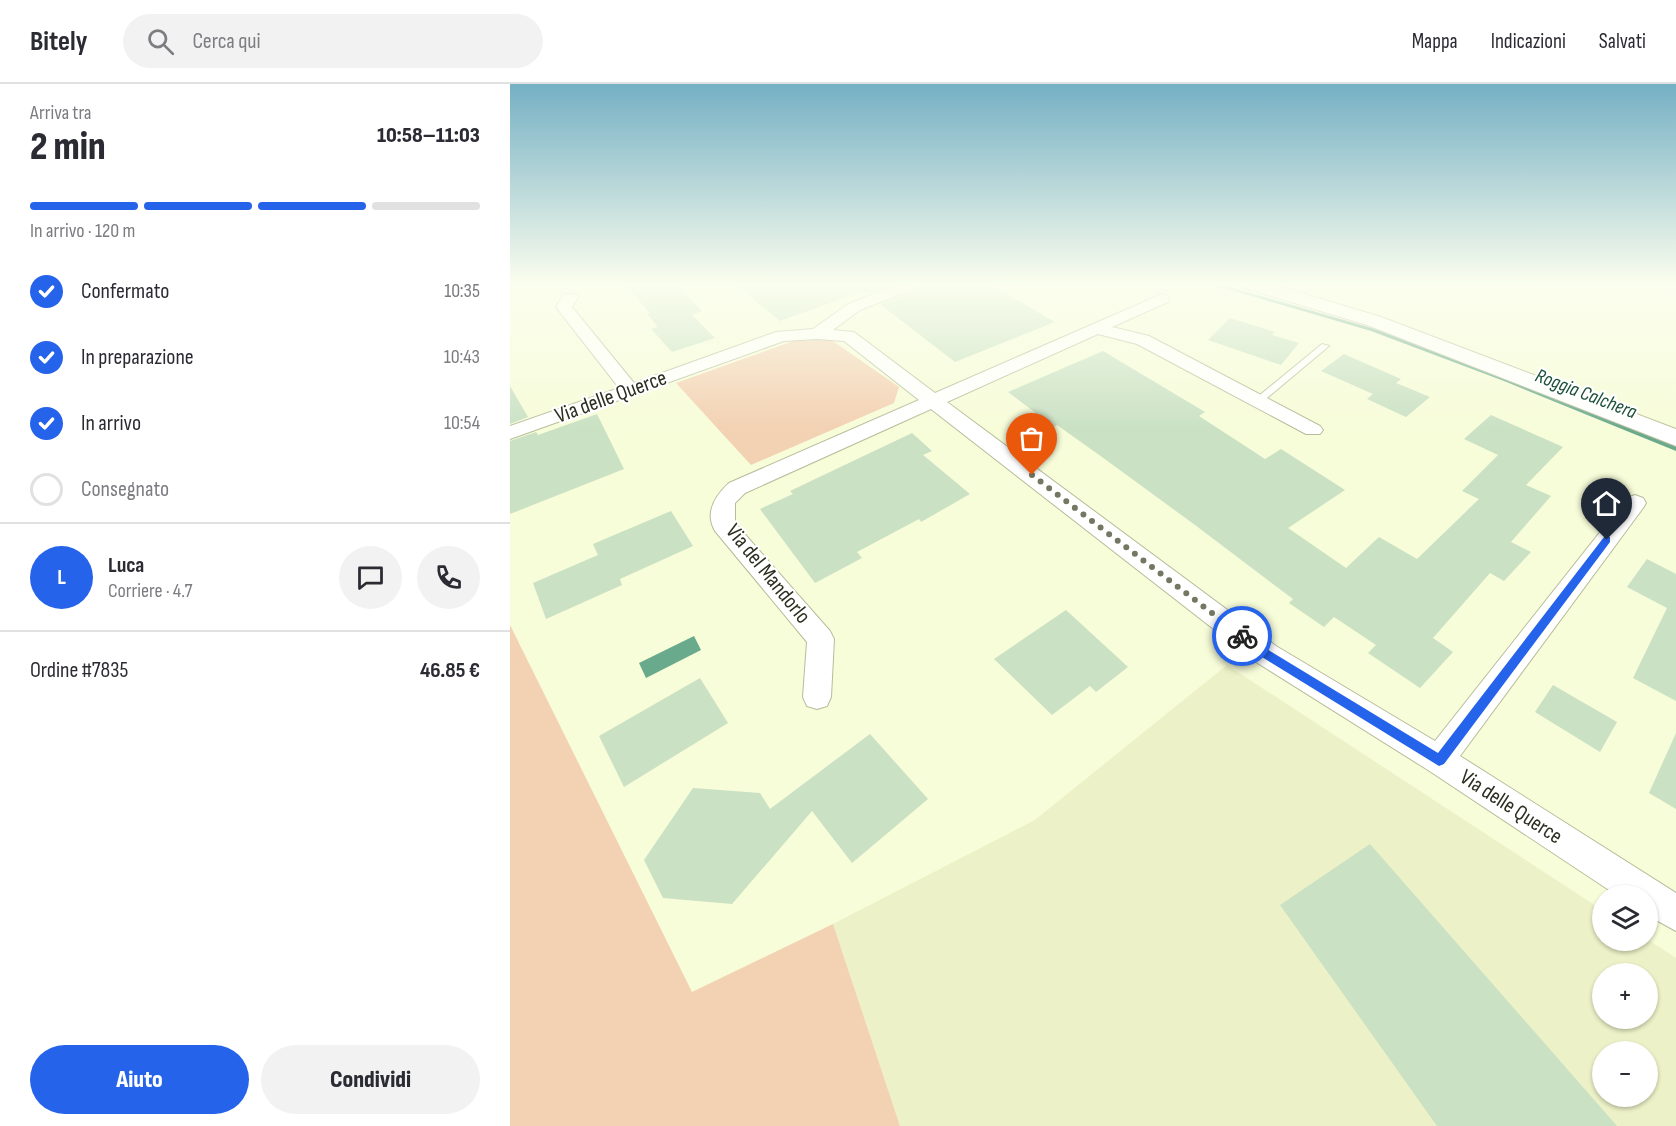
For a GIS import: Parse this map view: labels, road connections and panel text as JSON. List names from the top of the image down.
{
  "streets": {
    "street": ["Via delle Querce", "Via del Mandorlo"]
  },
  "crossings": [
    ["Via delle Querce", "Via del Mandorlo"]
  ],
  "water": ["Roggia Calchera"],
  "page": {
    "header": "Bitely",
    "search": "Cerca qui",
    "nav": ["Mappa", "Indicazioni", "Salvati"],
    "heading": ["2 min", "Arriva tra", "10:58–11:03"],
    "panel": [
      "Luca",
      "Corriere · 4.7",
      "Ordine #7835",
      "46.85 €"
    ],
    "bar": "In arrivo · 120 m",
    "list": [
      ["Confermato", "10:35"],
      ["In preparazione", "10:43"],
      ["In arrivo", "10:54"],
      "Consegnato"
    ],
    "round": "L",
    "map_buttons": ["+", "−"],
    "buttons": ["Aiuto", "Condividi"]
  }
}
